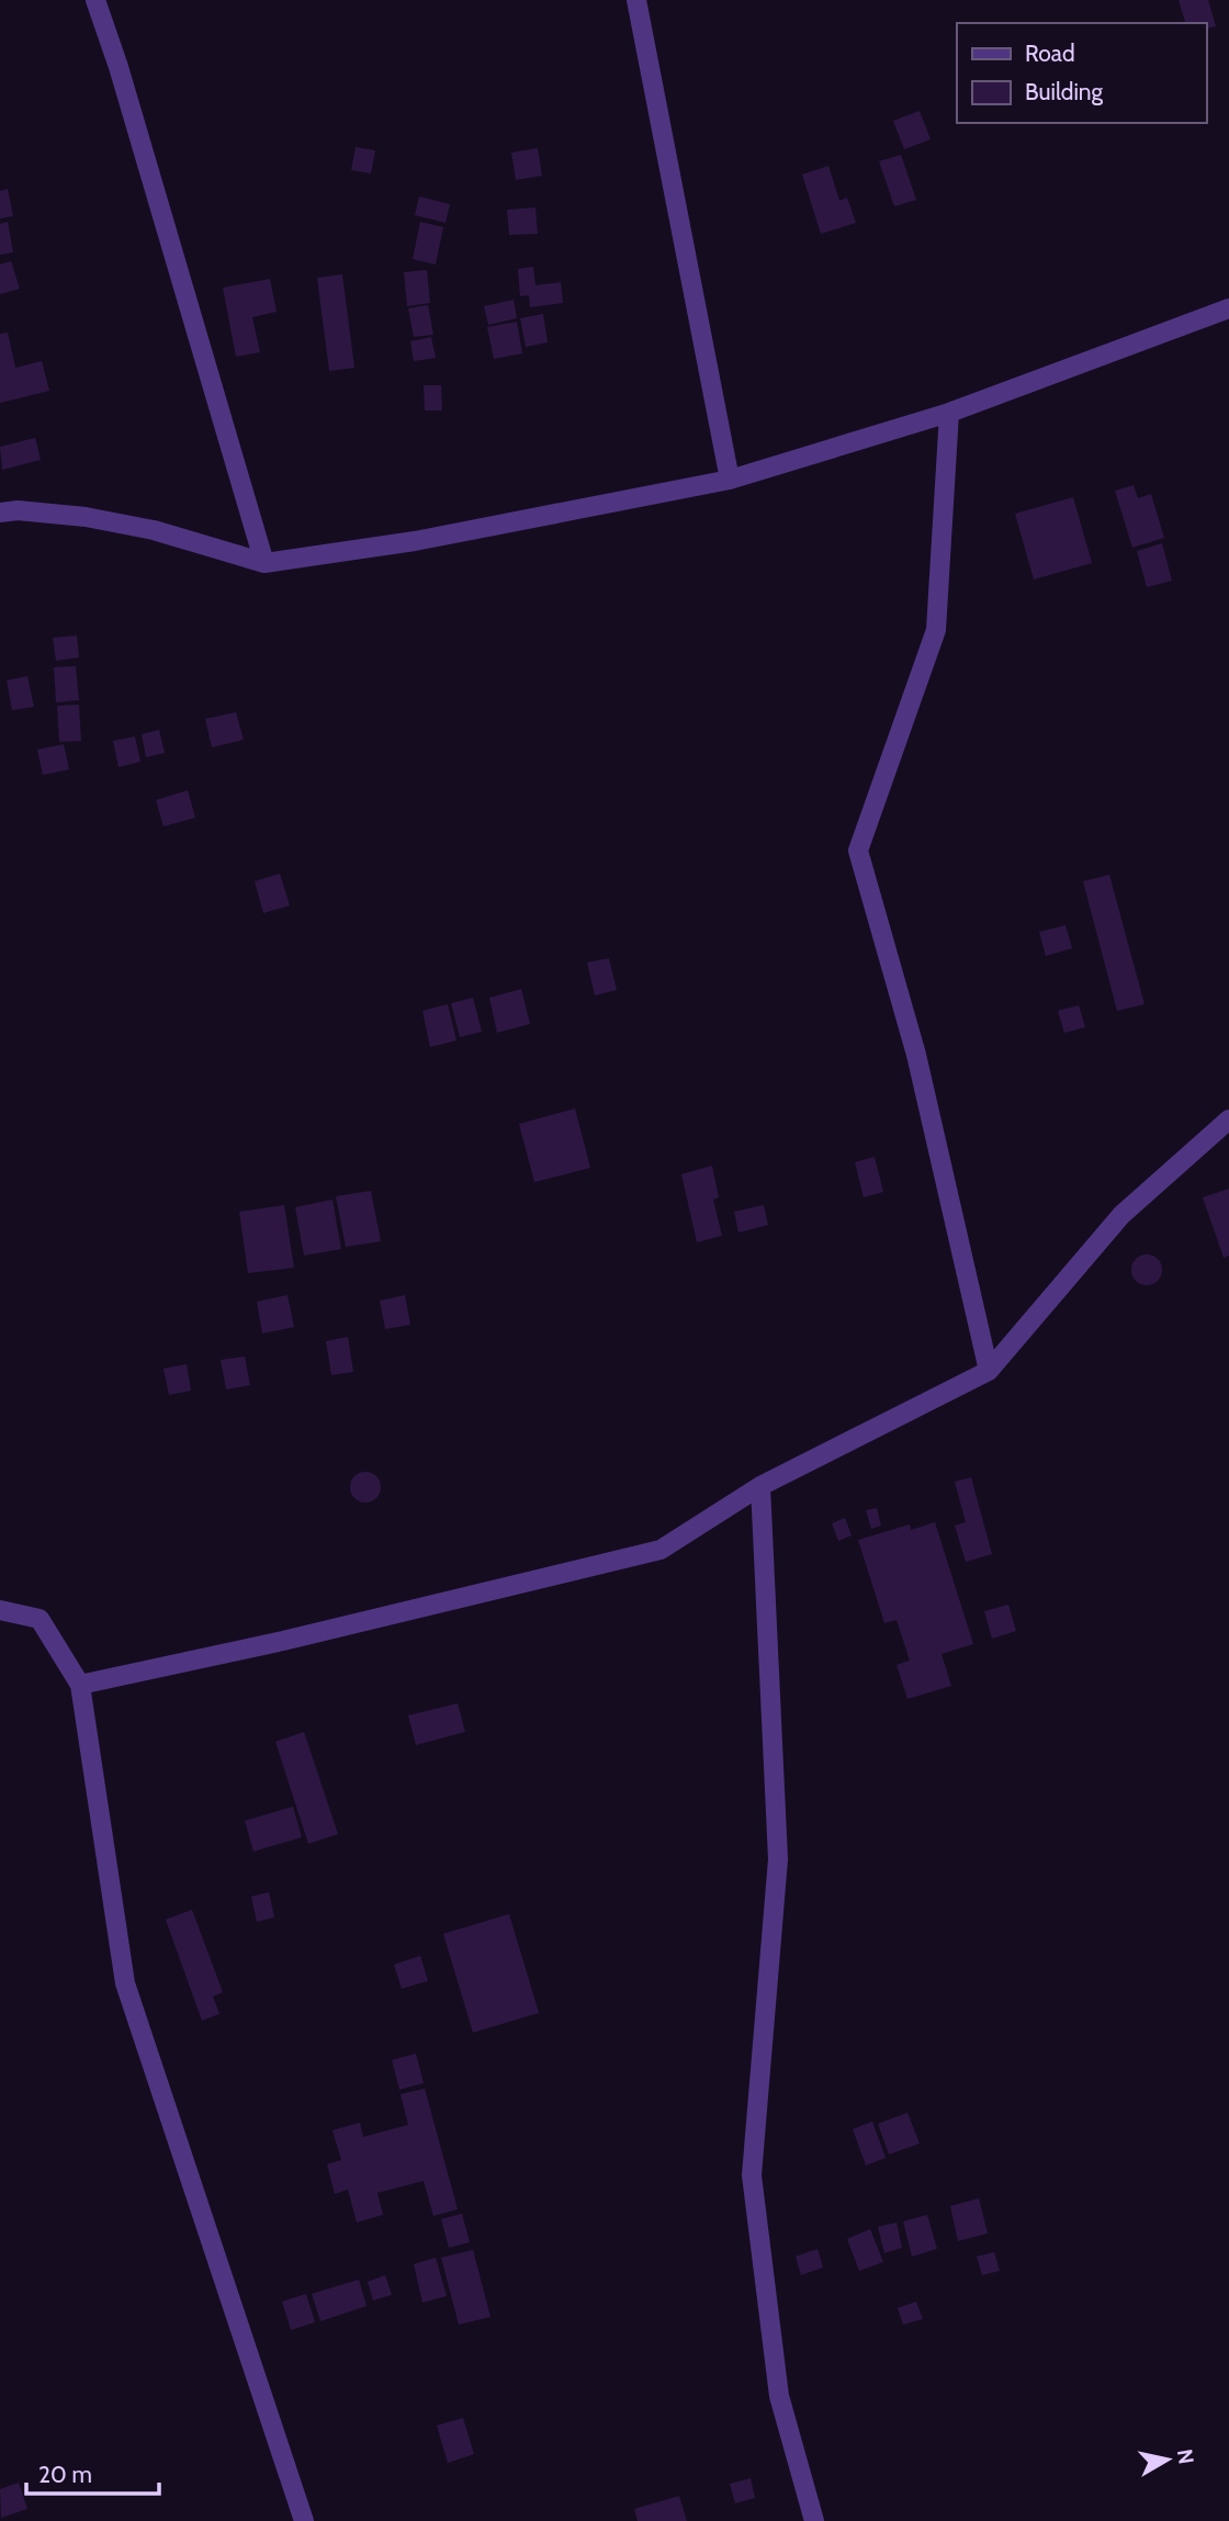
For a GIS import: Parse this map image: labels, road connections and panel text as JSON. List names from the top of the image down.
{
  "legend": ["Road", "Building"],
  "scale_bar": "20 m",
  "north": "right"
}
